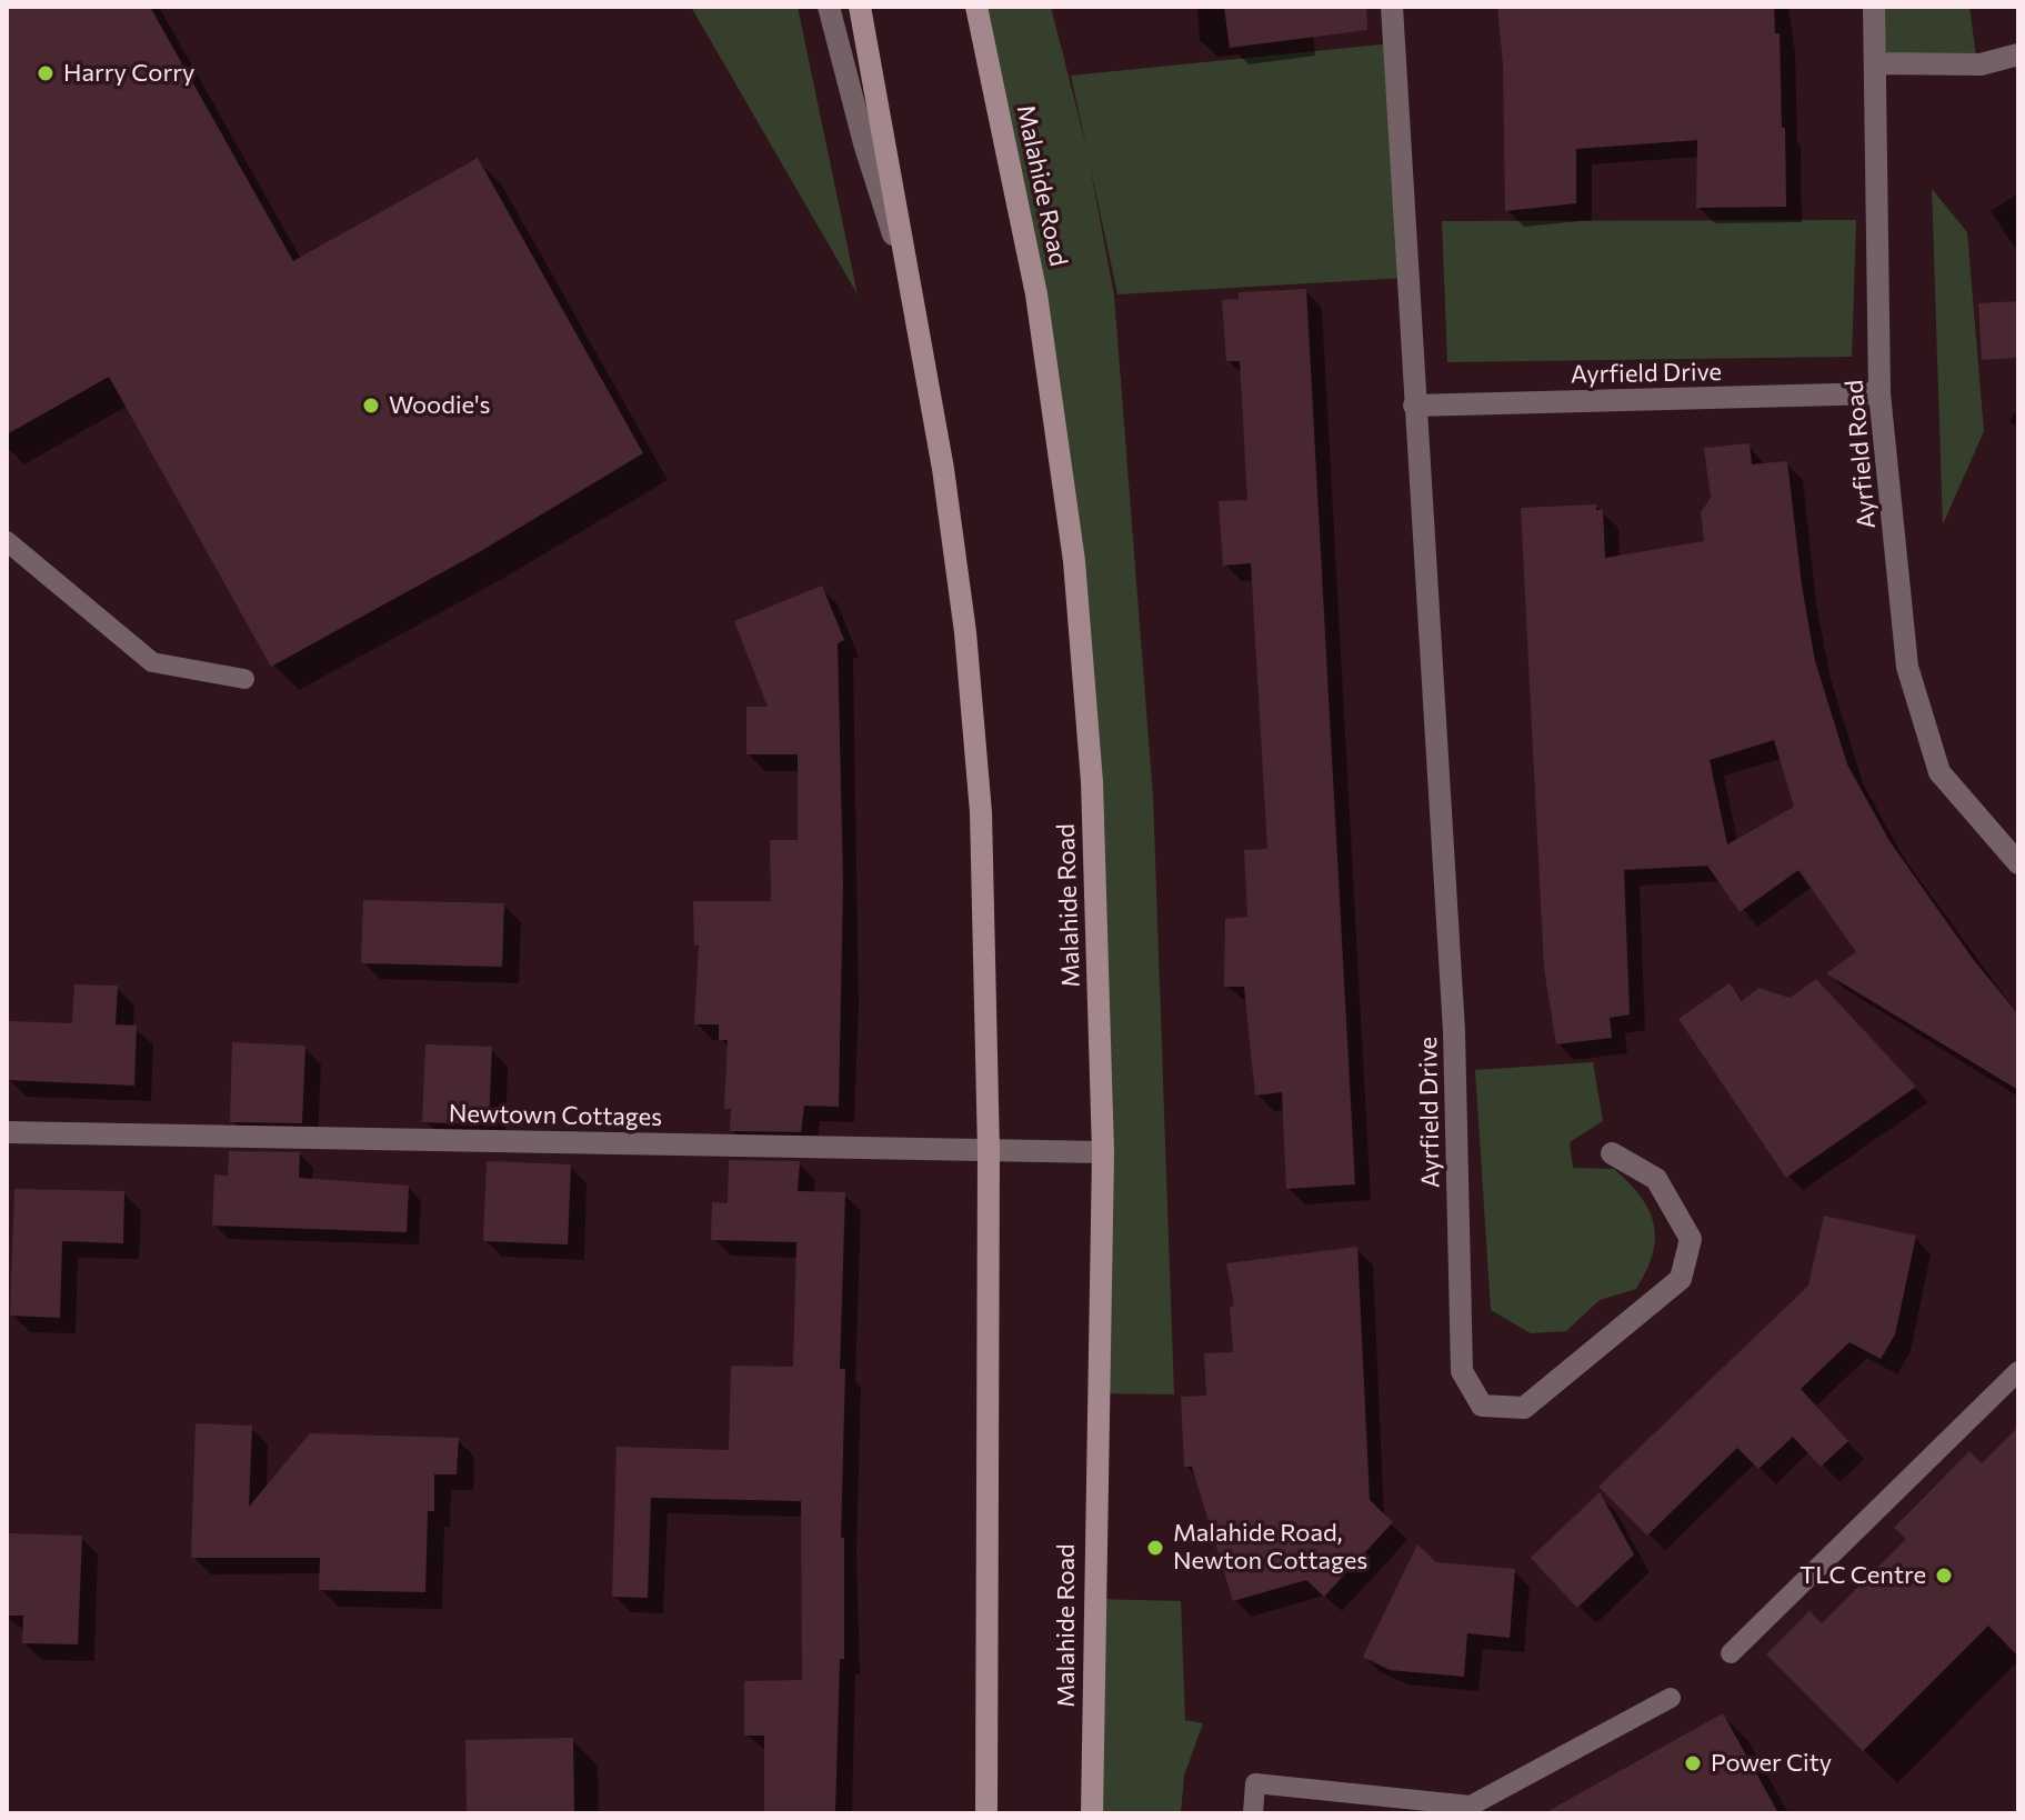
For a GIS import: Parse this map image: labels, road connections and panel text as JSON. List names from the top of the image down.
{
  "streets": {
    "main road": ["Malahide Road"],
    "street": ["Ayrfield Drive", "Ayrfield Road", "Newtown Cottages"]
  },
  "crossings": [
    ["Malahide Road", "Newtown Cottages"],
    ["Ayrfield Drive", "Ayrfield Road"]
  ],
  "places": [
    "Harry Corry",
    "Woodie's",
    "Malahide Road, Newton Cottages",
    "TLC Centre",
    "Power City"
  ]
}
